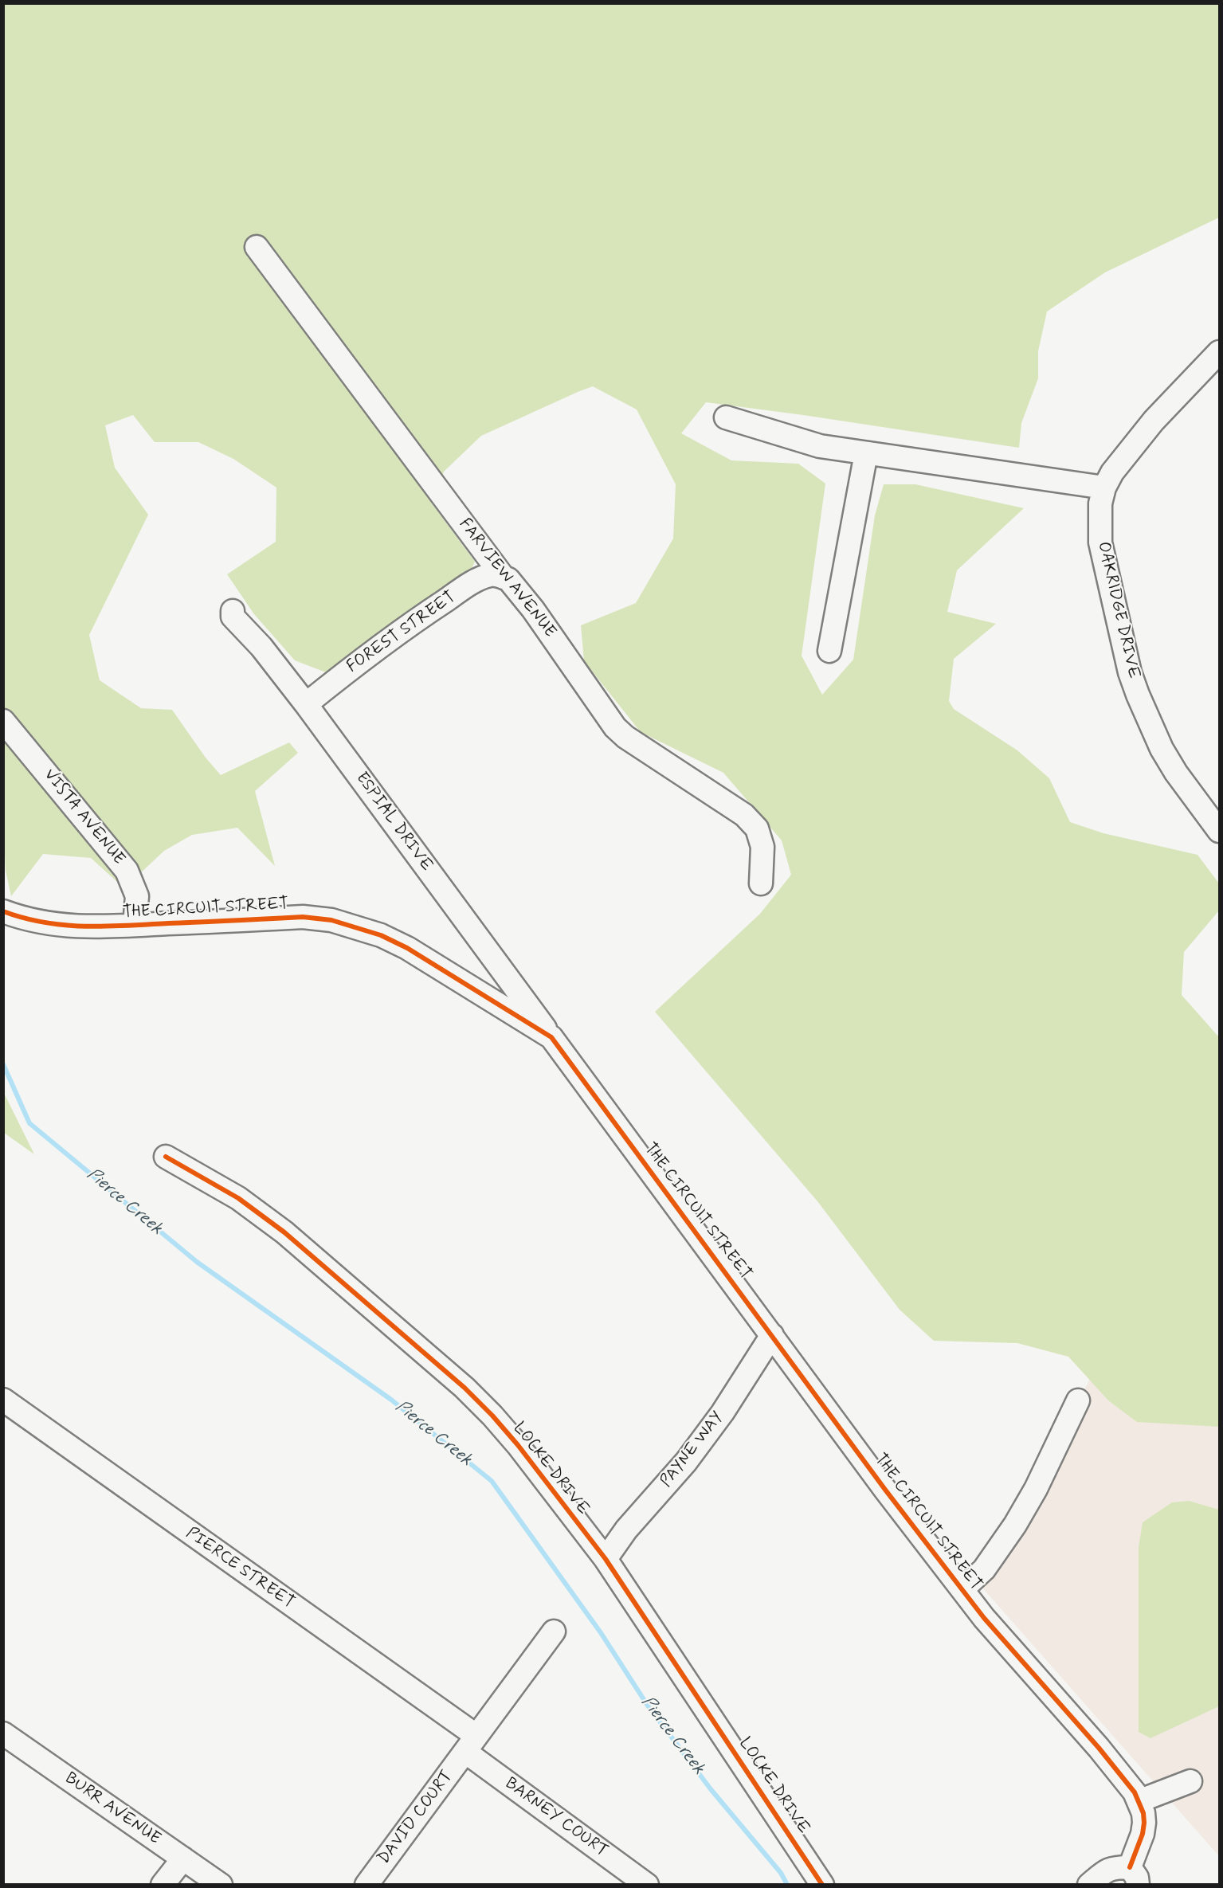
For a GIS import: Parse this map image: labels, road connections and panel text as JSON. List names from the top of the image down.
{
  "streets": {
    "street": [
      "FARVIEW AVENUE",
      "OAKRIDGE DRIVE",
      "FOREST STREET",
      "VISTA AVENUE",
      "ESPIAL DRIVE",
      "THE CIRCUIT STREET",
      "PAYNE WAY",
      "LOCKE DRIVE",
      "PIERCE STREET",
      "BURR AVENUE",
      "DAVID COURT",
      "BARNEY COURT"
    ]
  },
  "crossings": [
    ["FARVIEW AVENUE", "FOREST STREET"],
    ["FOREST STREET", "ESPIAL DRIVE"],
    ["VISTA AVENUE", "THE CIRCUIT STREET"],
    ["ESPIAL DRIVE", "THE CIRCUIT STREET"],
    ["THE CIRCUIT STREET", "PAYNE WAY"],
    ["PAYNE WAY", "LOCKE DRIVE"],
    ["PIERCE STREET", "DAVID COURT"],
    ["PIERCE STREET", "BARNEY COURT"],
    ["DAVID COURT", "BARNEY COURT"]
  ],
  "water": ["Pierce Creek"]
}
